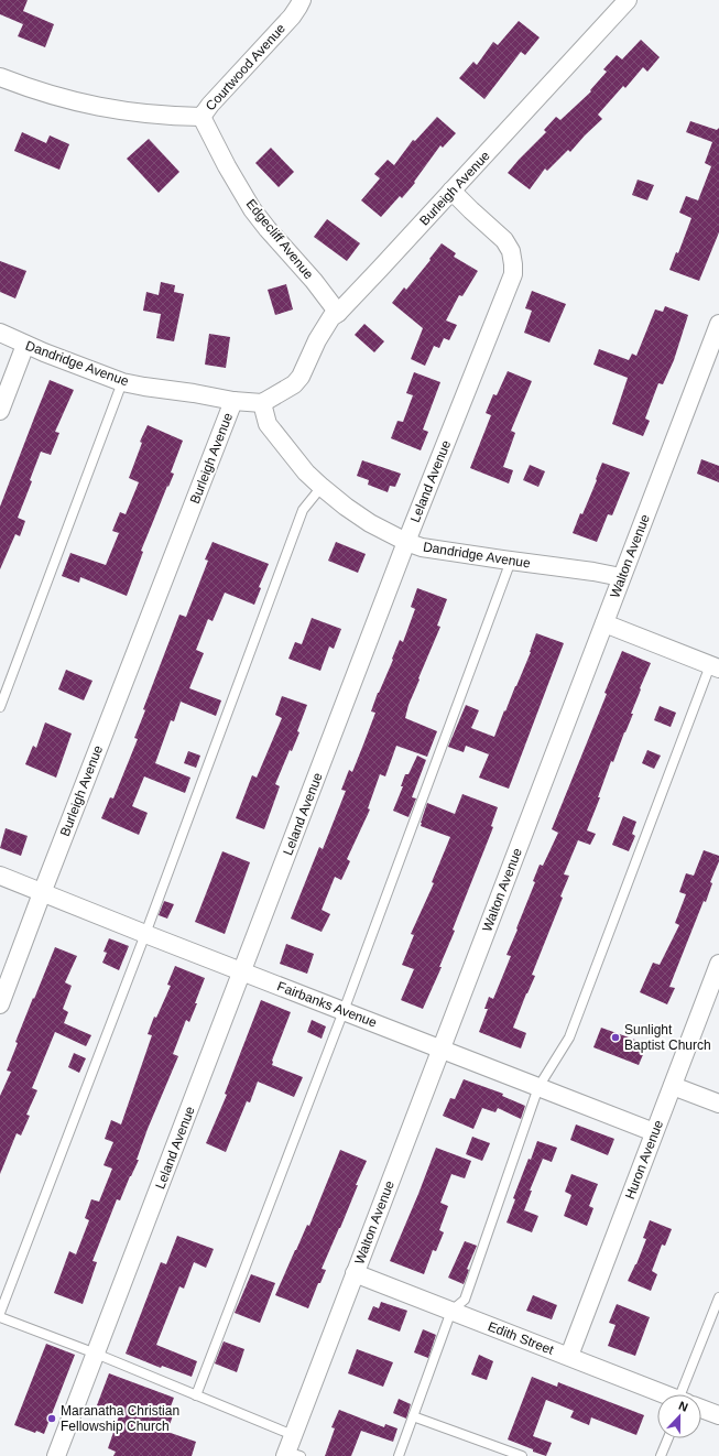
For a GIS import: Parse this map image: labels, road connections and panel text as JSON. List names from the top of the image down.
{
  "streets": {
    "street": [
      "Courtwood Avenue",
      "Burleigh Avenue",
      "Edgecliff Avenue",
      "Dandridge Avenue",
      "Leland Avenue",
      "Walton Avenue",
      "Fairbanks Avenue",
      "Huron Avenue",
      "Edith Street"
    ]
  },
  "crossings": [
    ["Courtwood Avenue", "Edgecliff Avenue"],
    ["Burleigh Avenue", "Edgecliff Avenue"],
    ["Burleigh Avenue", "Dandridge Avenue"],
    ["Burleigh Avenue", "Leland Avenue"],
    ["Burleigh Avenue", "Fairbanks Avenue"],
    ["Dandridge Avenue", "Leland Avenue"],
    ["Dandridge Avenue", "Walton Avenue"],
    ["Leland Avenue", "Fairbanks Avenue"],
    ["Walton Avenue", "Fairbanks Avenue"],
    ["Walton Avenue", "Edith Street"],
    ["Fairbanks Avenue", "Huron Avenue"],
    ["Huron Avenue", "Edith Street"]
  ],
  "places": ["Sunlight Baptist Church", "Maranatha Christian Fellowship Church"],
  "north": "top"
}
